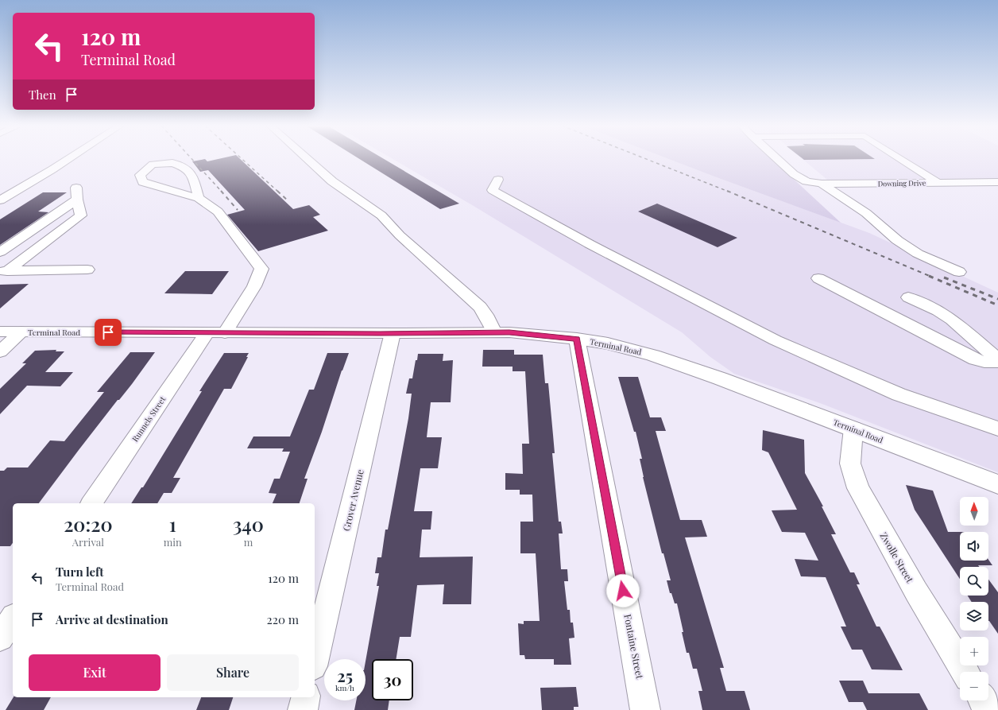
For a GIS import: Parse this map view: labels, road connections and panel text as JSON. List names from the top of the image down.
{
  "streets": {
    "main road": ["Terminal Road"],
    "street": [
      "Downing Drive",
      "Runnels Street",
      "Grover Avenue",
      "Zwolle Street",
      "Fontaine Street"
    ]
  },
  "crossings": [
    ["Terminal Road", "Runnels Street"],
    ["Terminal Road", "Grover Avenue"],
    ["Terminal Road", "Zwolle Street"],
    ["Terminal Road", "Fontaine Street"]
  ],
  "north": "top",
  "page": {
    "turn": ["120 m", "Terminal Road"],
    "then": "Then",
    "map_buttons": ["+", "−"],
    "eta": [
      "20:20",
      "Arrival",
      "1",
      "min",
      "340",
      "m"
    ],
    "list": [
      {
        "name": "Turn left",
        "note": "Terminal Road",
        "value": "120 m"
      },
      {
        "name": "Arrive at destination",
        "value": "220 m"
      }
    ],
    "buttons": ["Exit", "Share"],
    "speed": "25 km/h",
    "limit": "30"
  }
}
